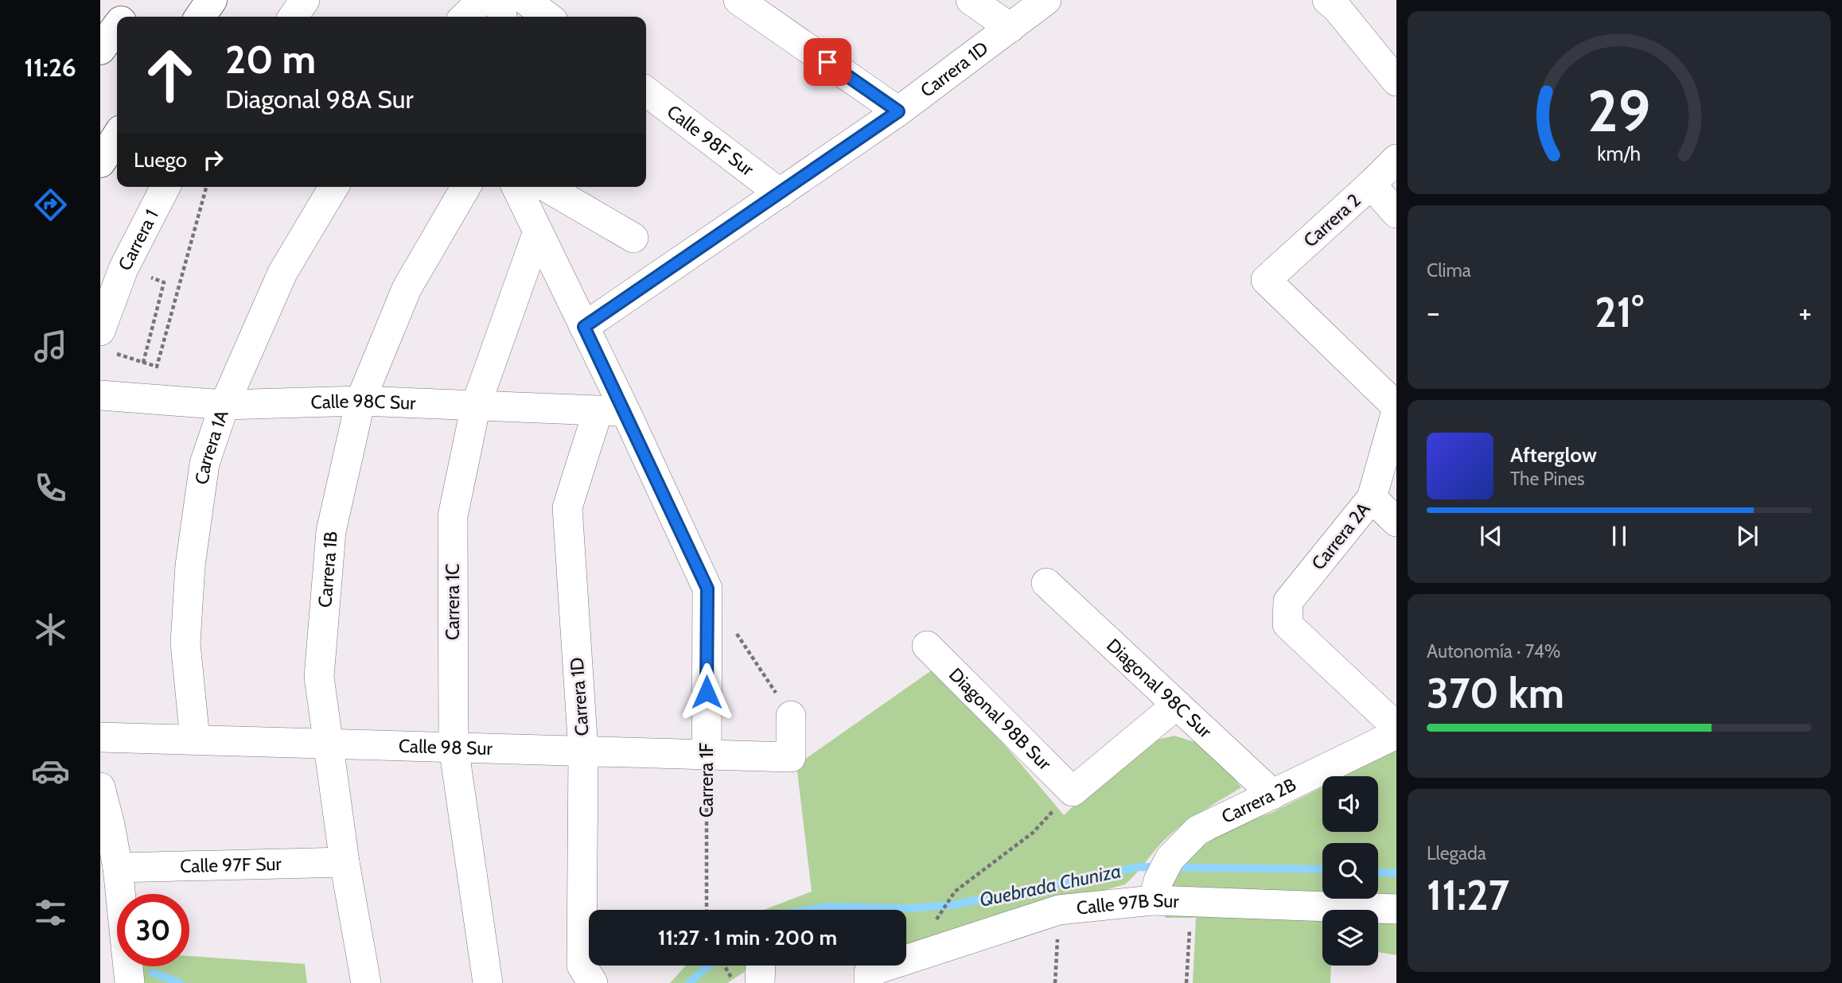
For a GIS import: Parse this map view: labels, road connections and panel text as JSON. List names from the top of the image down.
{
  "streets": {
    "street": [
      "Carrera 1D",
      "Calle 98F Sur",
      "Carrera 2",
      "Carrera 1",
      "Calle 98C Sur",
      "Carrera 1A",
      "Carrera 2A",
      "Carrera 1B",
      "Carrera 1C",
      "Diagonal 98C Sur",
      "Diagonal 98B Sur",
      "Calle 98 Sur",
      "Carrera 1F",
      "Carrera 2B",
      "Calle 97F Sur",
      "Calle 97B Sur"
    ]
  },
  "crossings": [
    ["Carrera 1D", "Calle 98F Sur"],
    ["Carrera 1D", "Calle 98C Sur"],
    ["Carrera 1D", "Calle 98 Sur"],
    ["Carrera 1D", "Carrera 1F"],
    ["Calle 98C Sur", "Carrera 1A"],
    ["Calle 98C Sur", "Carrera 1B"],
    ["Calle 98C Sur", "Carrera 1C"],
    ["Calle 98C Sur", "Carrera 1F"],
    ["Carrera 1A", "Calle 98 Sur"],
    ["Carrera 1B", "Calle 98 Sur"],
    ["Carrera 1B", "Calle 97F Sur"],
    ["Carrera 1C", "Calle 98 Sur"],
    ["Diagonal 98C Sur", "Carrera 2B"],
    ["Calle 98 Sur", "Carrera 1F"],
    ["Carrera 2B", "Calle 97B Sur"]
  ],
  "water": ["Quebrada Chuniza"],
  "page": {
    "tabs": "11:26",
    "turn": ["20 m", "Diagonal 98A Sur"],
    "then": "Luego",
    "tile": [
      "Clima",
      ["Autonomía · 74%", "370 km"],
      ["Llegada", "11:27"]
    ],
    "heat": ["−", "21°", "+"],
    "song": ["Afterglow", "The Pines"],
    "limit": "30",
    "trip": "11:27 · 1 min · 200 m",
    "gauge": ["29", "km/h"]
  }
}
